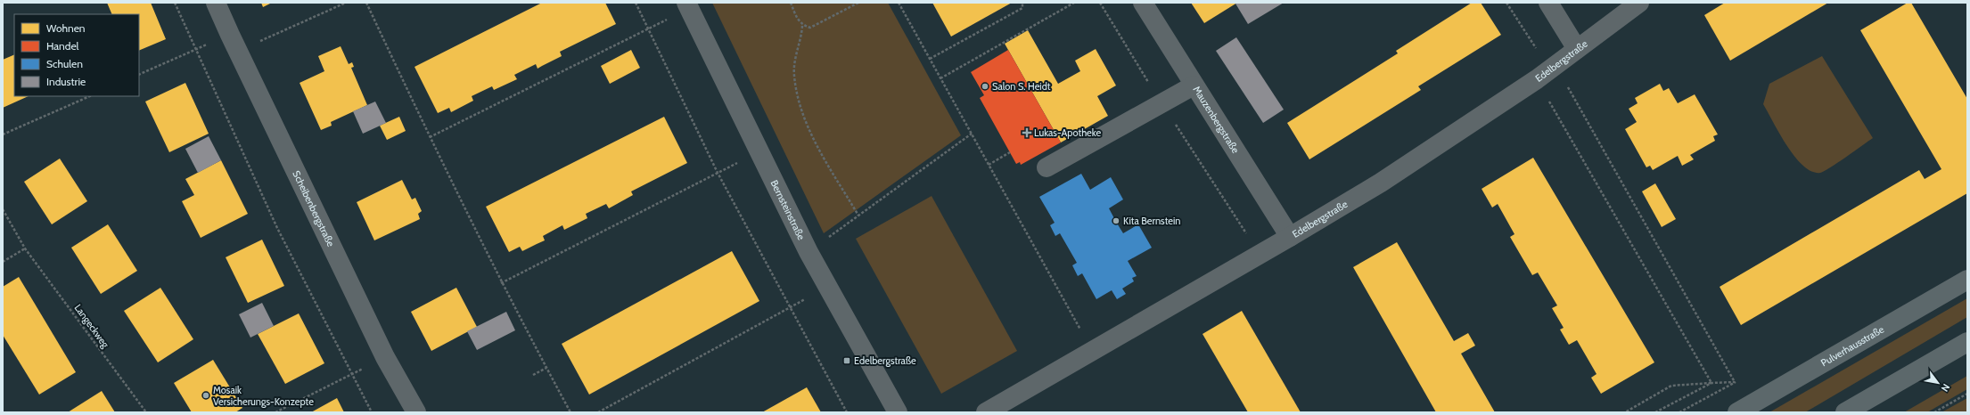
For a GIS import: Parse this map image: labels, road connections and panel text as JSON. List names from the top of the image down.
{
  "streets": {
    "main road": ["Pulverhausstraße"],
    "street": [
      "Edelbergstraße",
      "Mauzenbergstraße",
      "Scheibenbergstraße",
      "Bernsteinstraße"
    ],
    "path": ["Langeckweg"]
  },
  "crossings": [
    ["Edelbergstraße", "Mauzenbergstraße"]
  ],
  "places": {
    "other": ["Salon S. Heidt", "Kita Bernstein", "Mosaik Versicherungs-Konzepte"],
    "health": ["Lukas-Apotheke"],
    "transit": ["Edelbergstraße"]
  },
  "legend": [
    "Wohnen",
    "Handel",
    "Schulen",
    "Industrie"
  ],
  "north": "bottom right"
}
